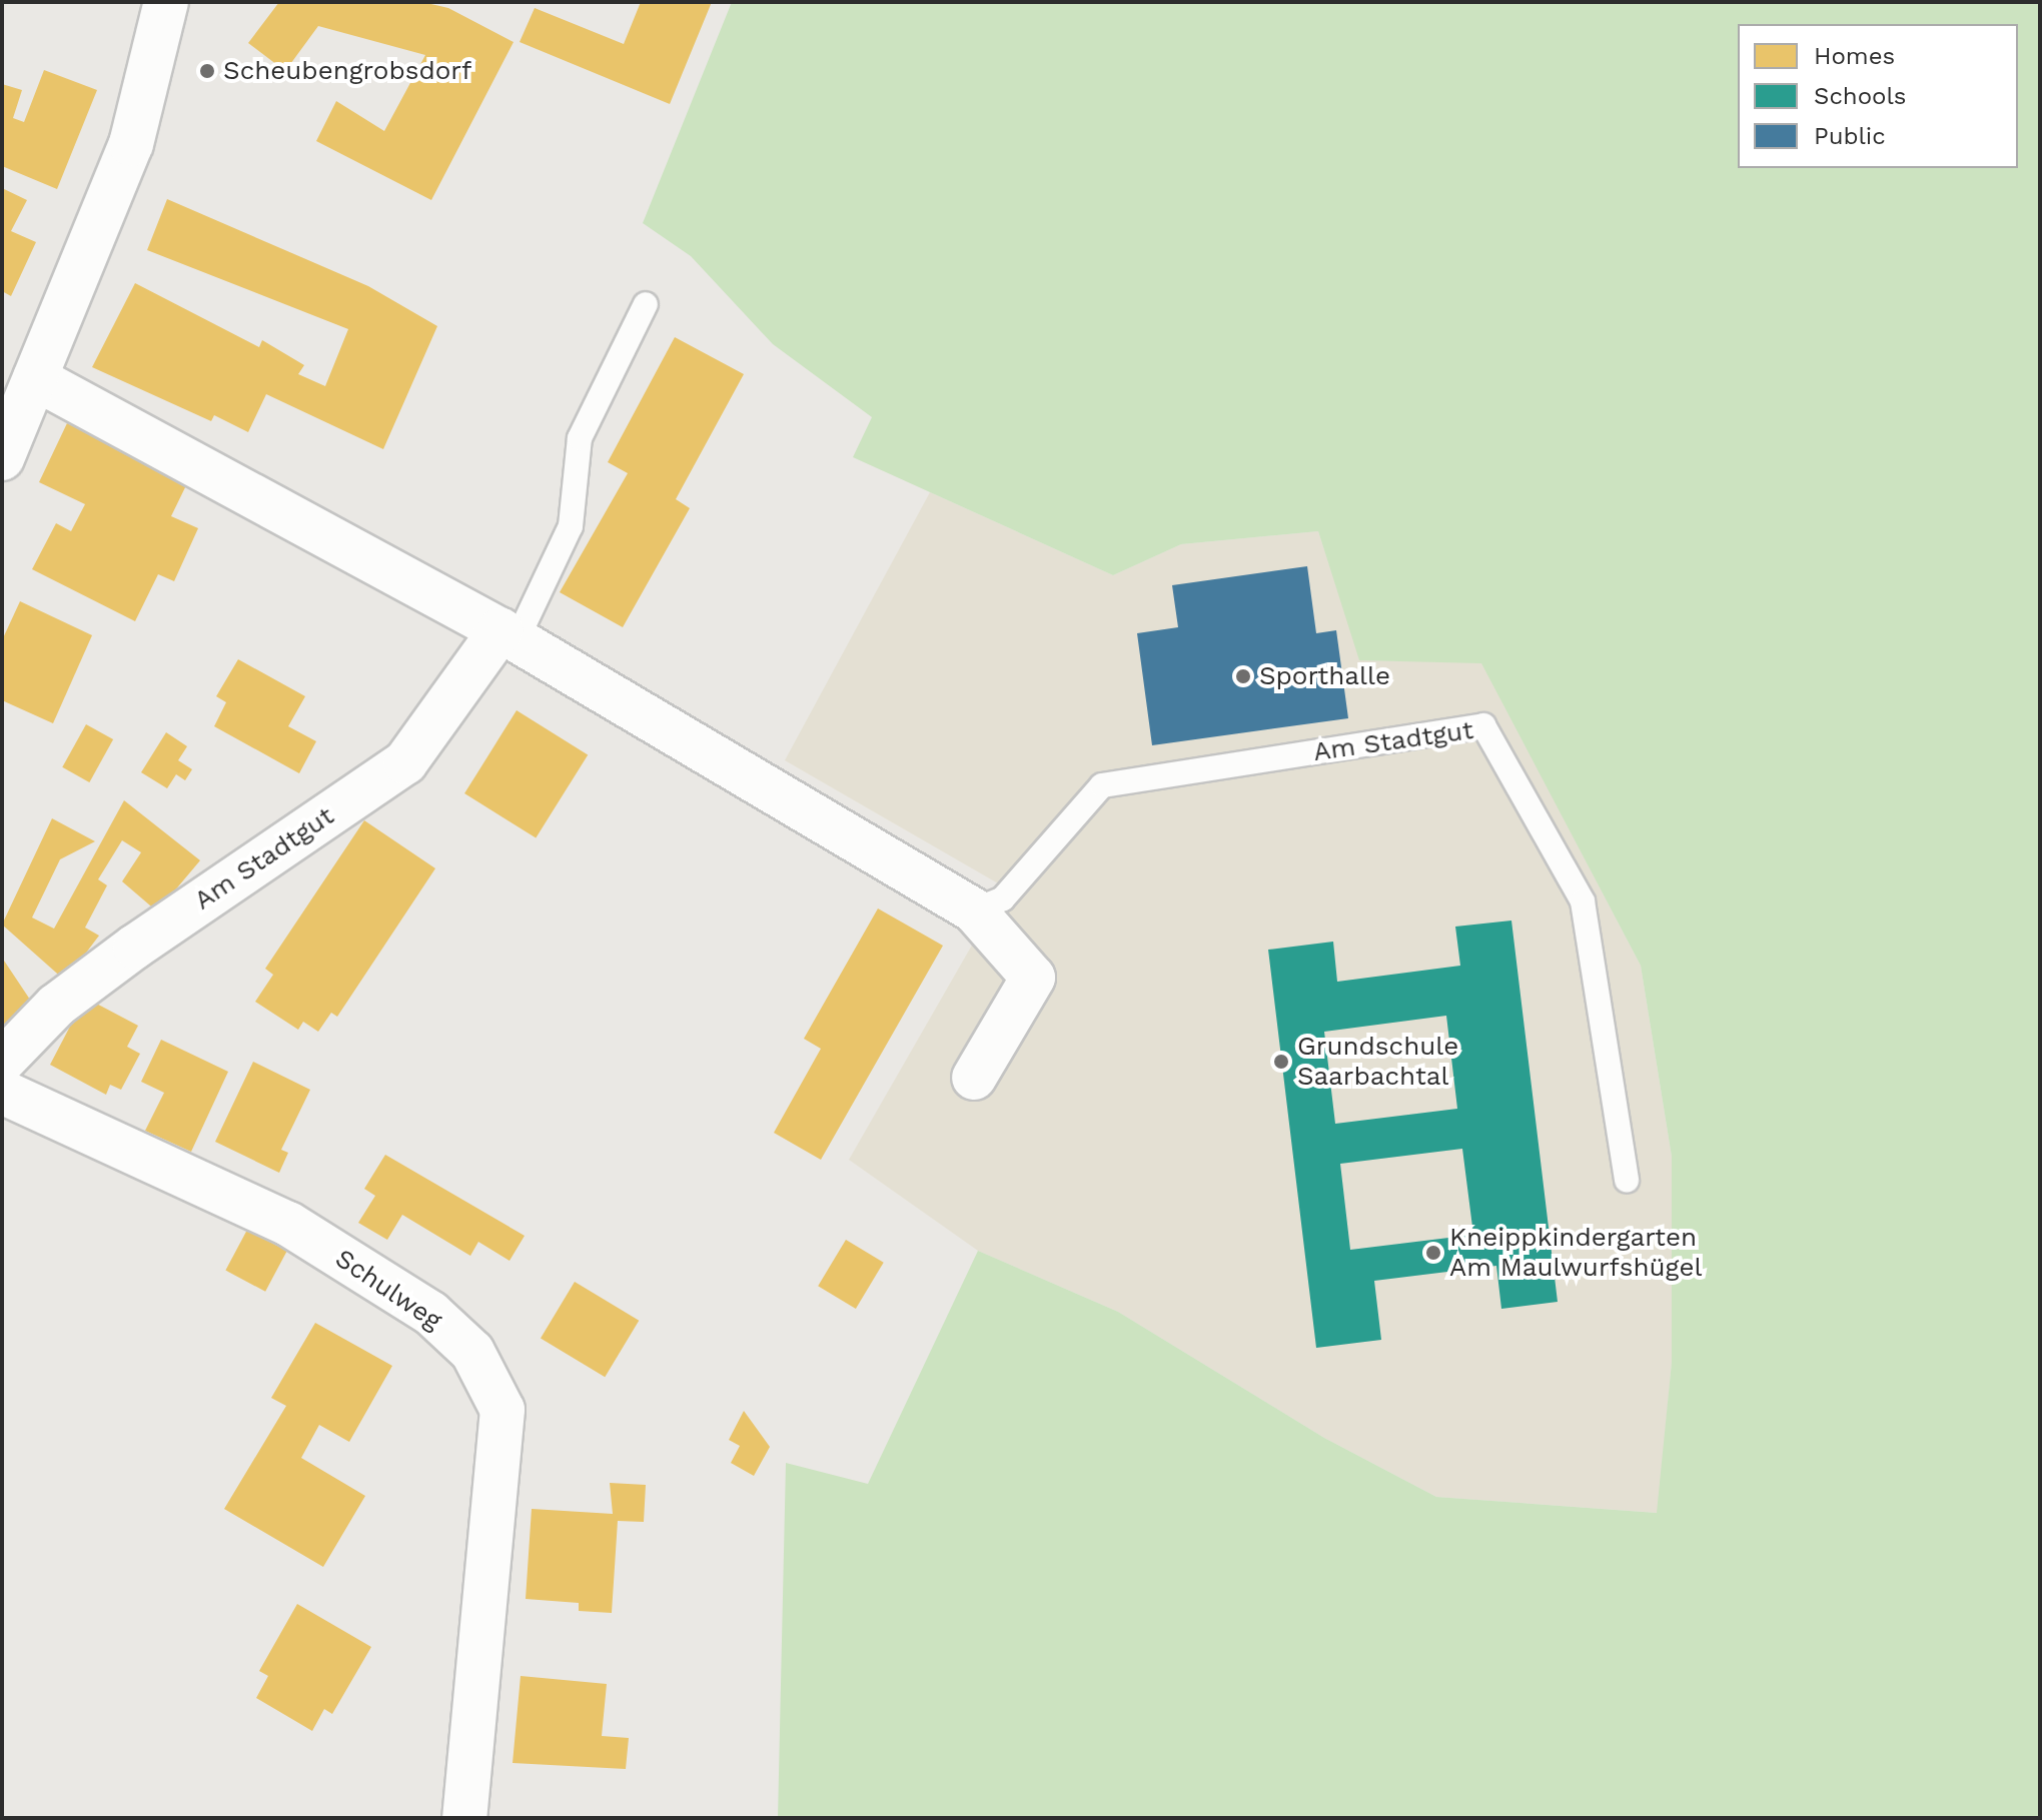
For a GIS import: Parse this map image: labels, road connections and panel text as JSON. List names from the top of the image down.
{
  "streets": {
    "street": ["Am Stadtgut", "Schulweg"]
  },
  "places": [
    "Scheubengrobsdorf",
    "Sporthalle",
    "Grundschule Saarbachtal",
    "Kneippkindergarten Am Maulwurfshügel"
  ],
  "legend": ["Homes", "Schools", "Public"]
}
